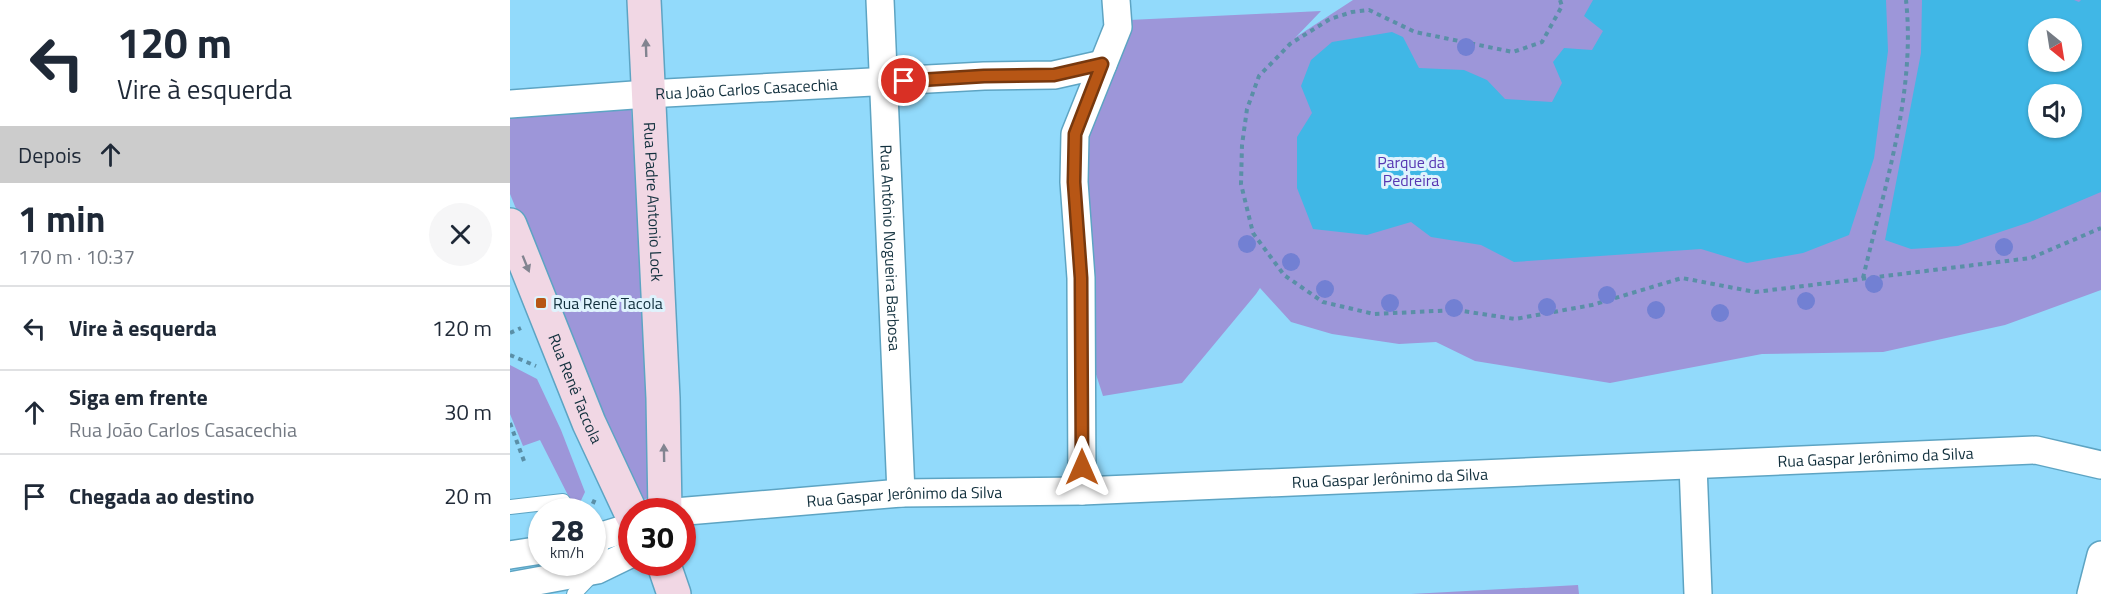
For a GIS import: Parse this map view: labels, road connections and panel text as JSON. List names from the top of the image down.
{
  "streets": {
    "main road": ["Rua Padre Antonio Lock", "Rua Renê Taccola"],
    "street": ["Rua João Carlos Casacechia", "Rua Antônio Nogueira Barbosa", "Rua Gaspar Jerônimo da Silva"]
  },
  "crossings": [
    ["Rua João Carlos Casacechia", "Rua Padre Antonio Lock"],
    ["Rua João Carlos Casacechia", "Rua Antônio Nogueira Barbosa"],
    ["Rua Antônio Nogueira Barbosa", "Rua Gaspar Jerônimo da Silva"]
  ],
  "one_way": ["Rua Padre Antonio Lock", "Rua Renê Taccola"],
  "parks": ["Parque da Pedreira"],
  "places": {
    "transit": ["Rua Renê Tacola"]
  },
  "north": "bottom right",
  "page": {
    "turn": ["120 m", "Vire à esquerda"],
    "then": "Depois",
    "heading": ["1 min", "170 m · 10:37"],
    "list": [
      {
        "name": "Vire à esquerda",
        "value": "120 m"
      },
      {
        "name": "Siga em frente",
        "note": "Rua João Carlos Casacechia",
        "value": "30 m"
      },
      {
        "name": "Chegada ao destino",
        "value": "20 m"
      }
    ],
    "speed": "28 km/h",
    "limit": "30"
  }
}
